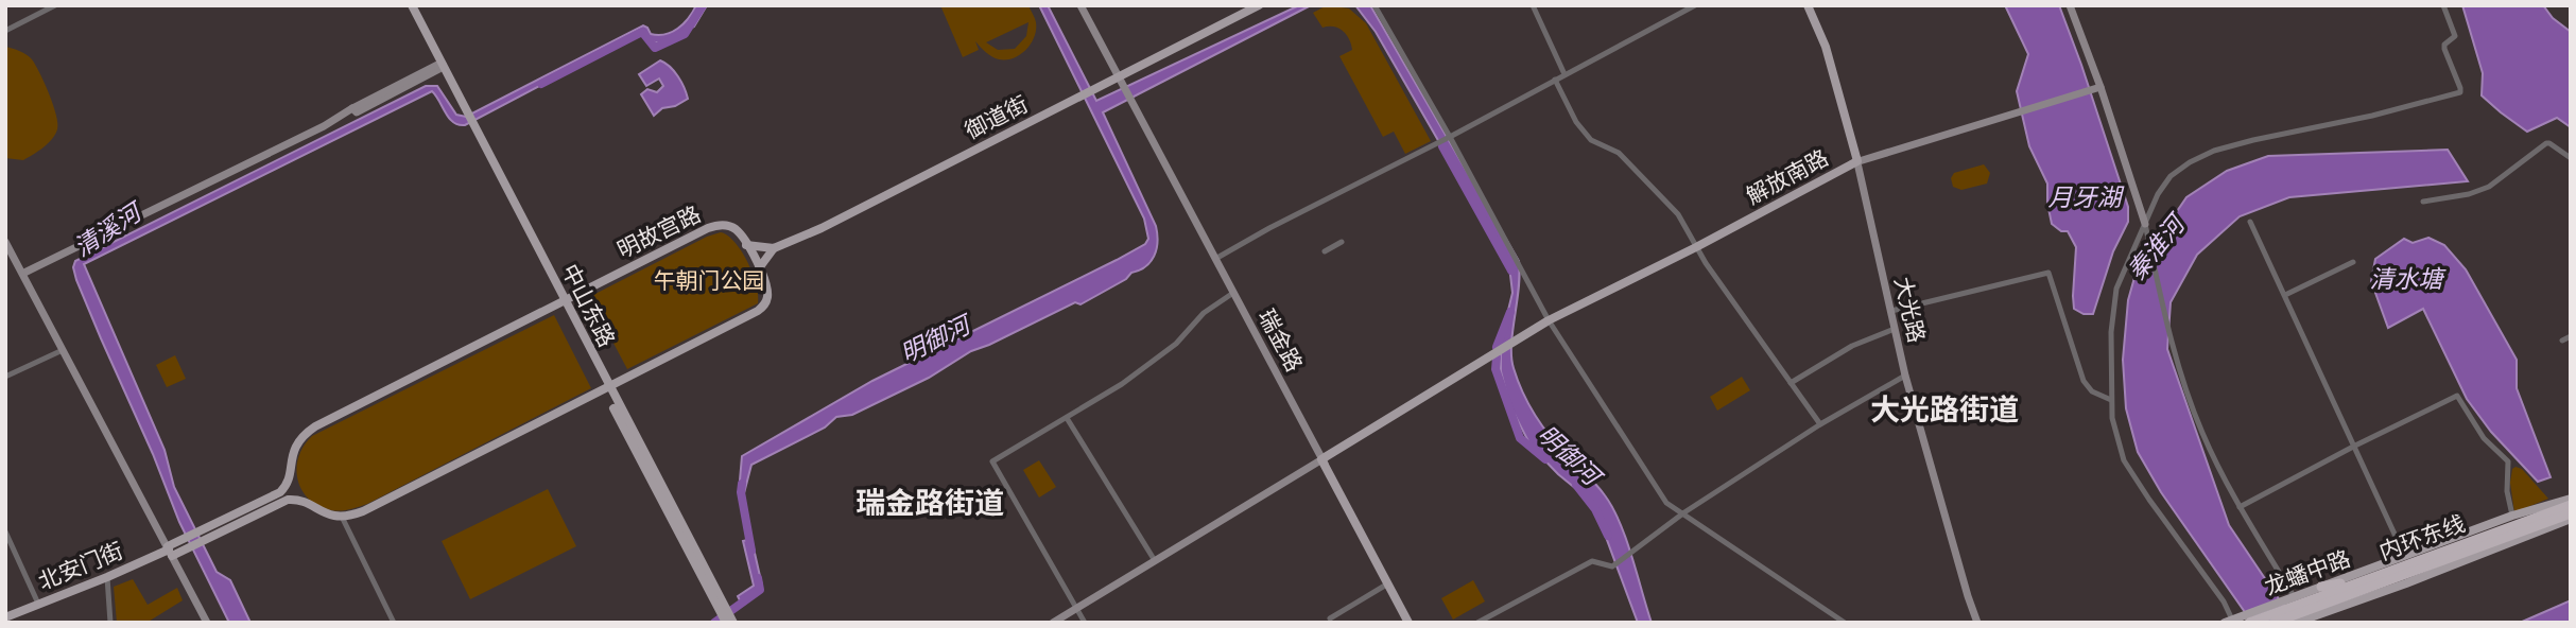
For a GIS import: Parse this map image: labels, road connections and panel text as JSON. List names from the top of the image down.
{
  "streets": {
    "highway": ["内环东线"],
    "main road": [
      "御道街",
      "明故宫路",
      "中山东路",
      "北安门街",
      "龙蟠中路"
    ],
    "street": ["解放南路", "大光路", "瑞金路"]
  },
  "crossings": [
    ["御道街", "明故宫路"],
    ["御道街", "瑞金路"],
    ["解放南路", "大光路"],
    ["明故宫路", "中山东路"],
    ["明故宫路", "北安门街"],
    ["内环东线", "龙蟠中路"]
  ],
  "districts": ["大光路街道", "瑞金路街道"],
  "water": [
    "月牙湖",
    "清溪河",
    "秦淮河",
    "清水塘",
    "明御河"
  ],
  "parks": ["午朝门公园"]
}
